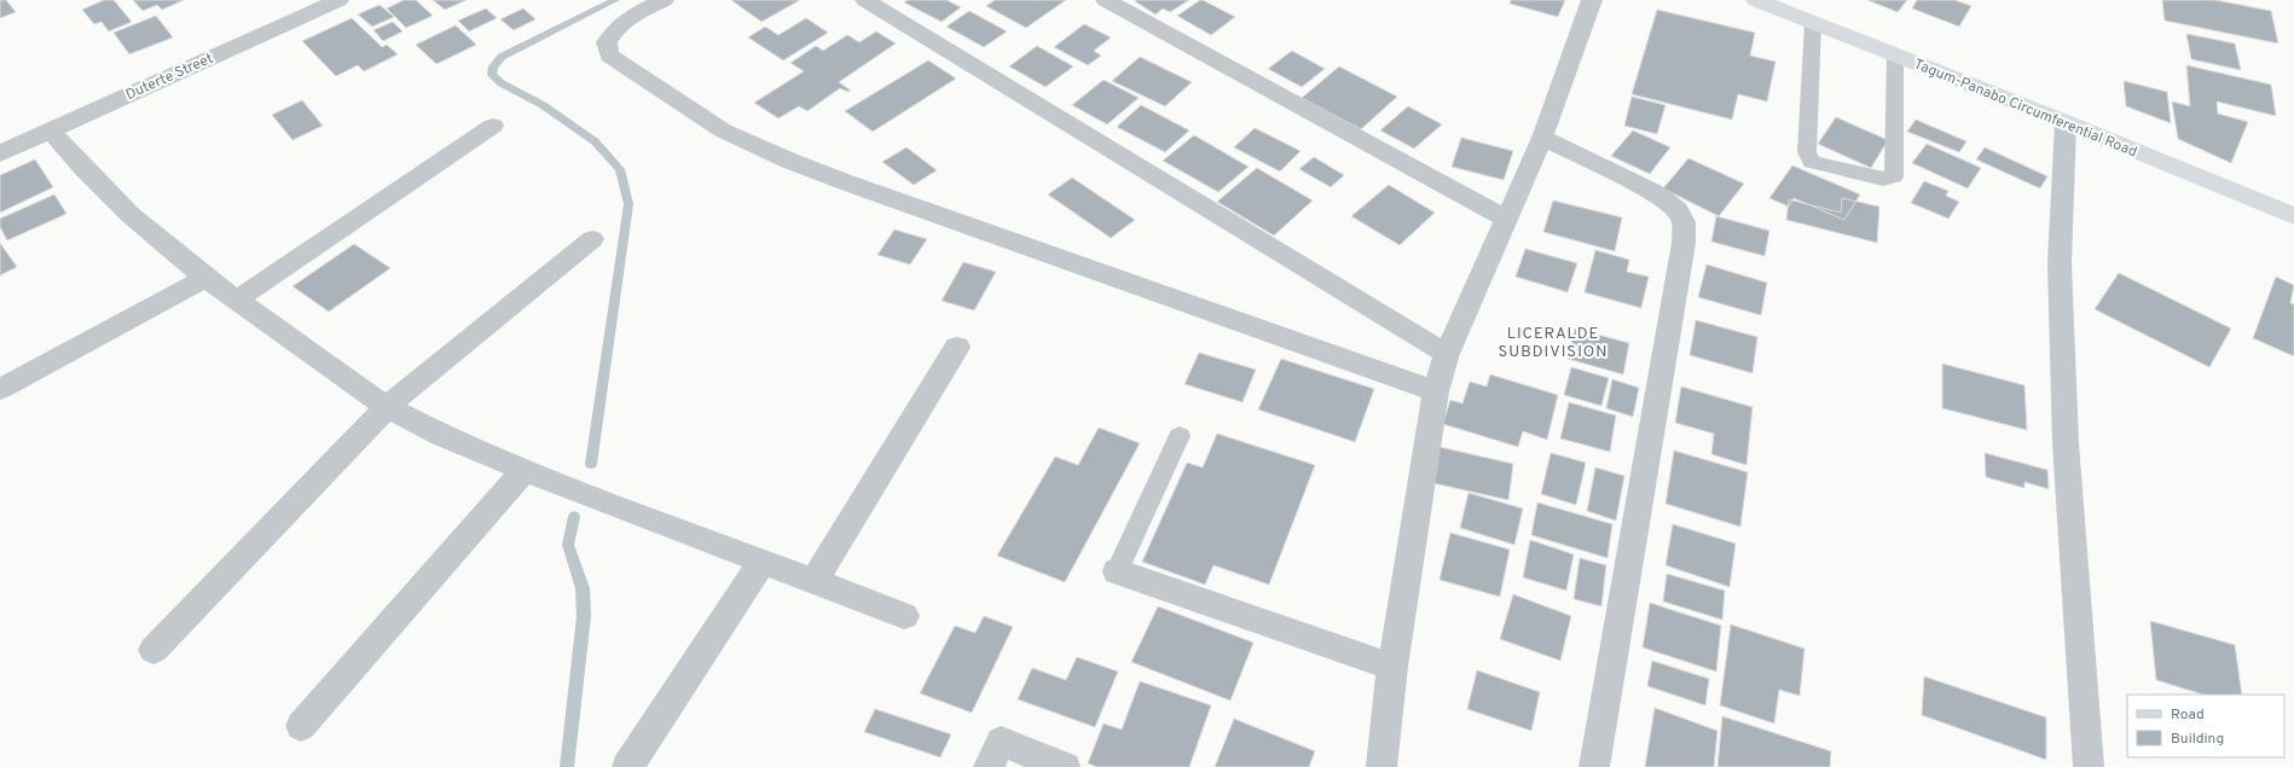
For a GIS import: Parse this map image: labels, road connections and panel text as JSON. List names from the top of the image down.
{
  "streets": {
    "main road": ["Tagum-Panabo Circumferential Road"],
    "street": ["Duterte Street"]
  },
  "districts": ["LICERALDE SUBDIVISION"],
  "legend": ["Road", "Building"]
}
